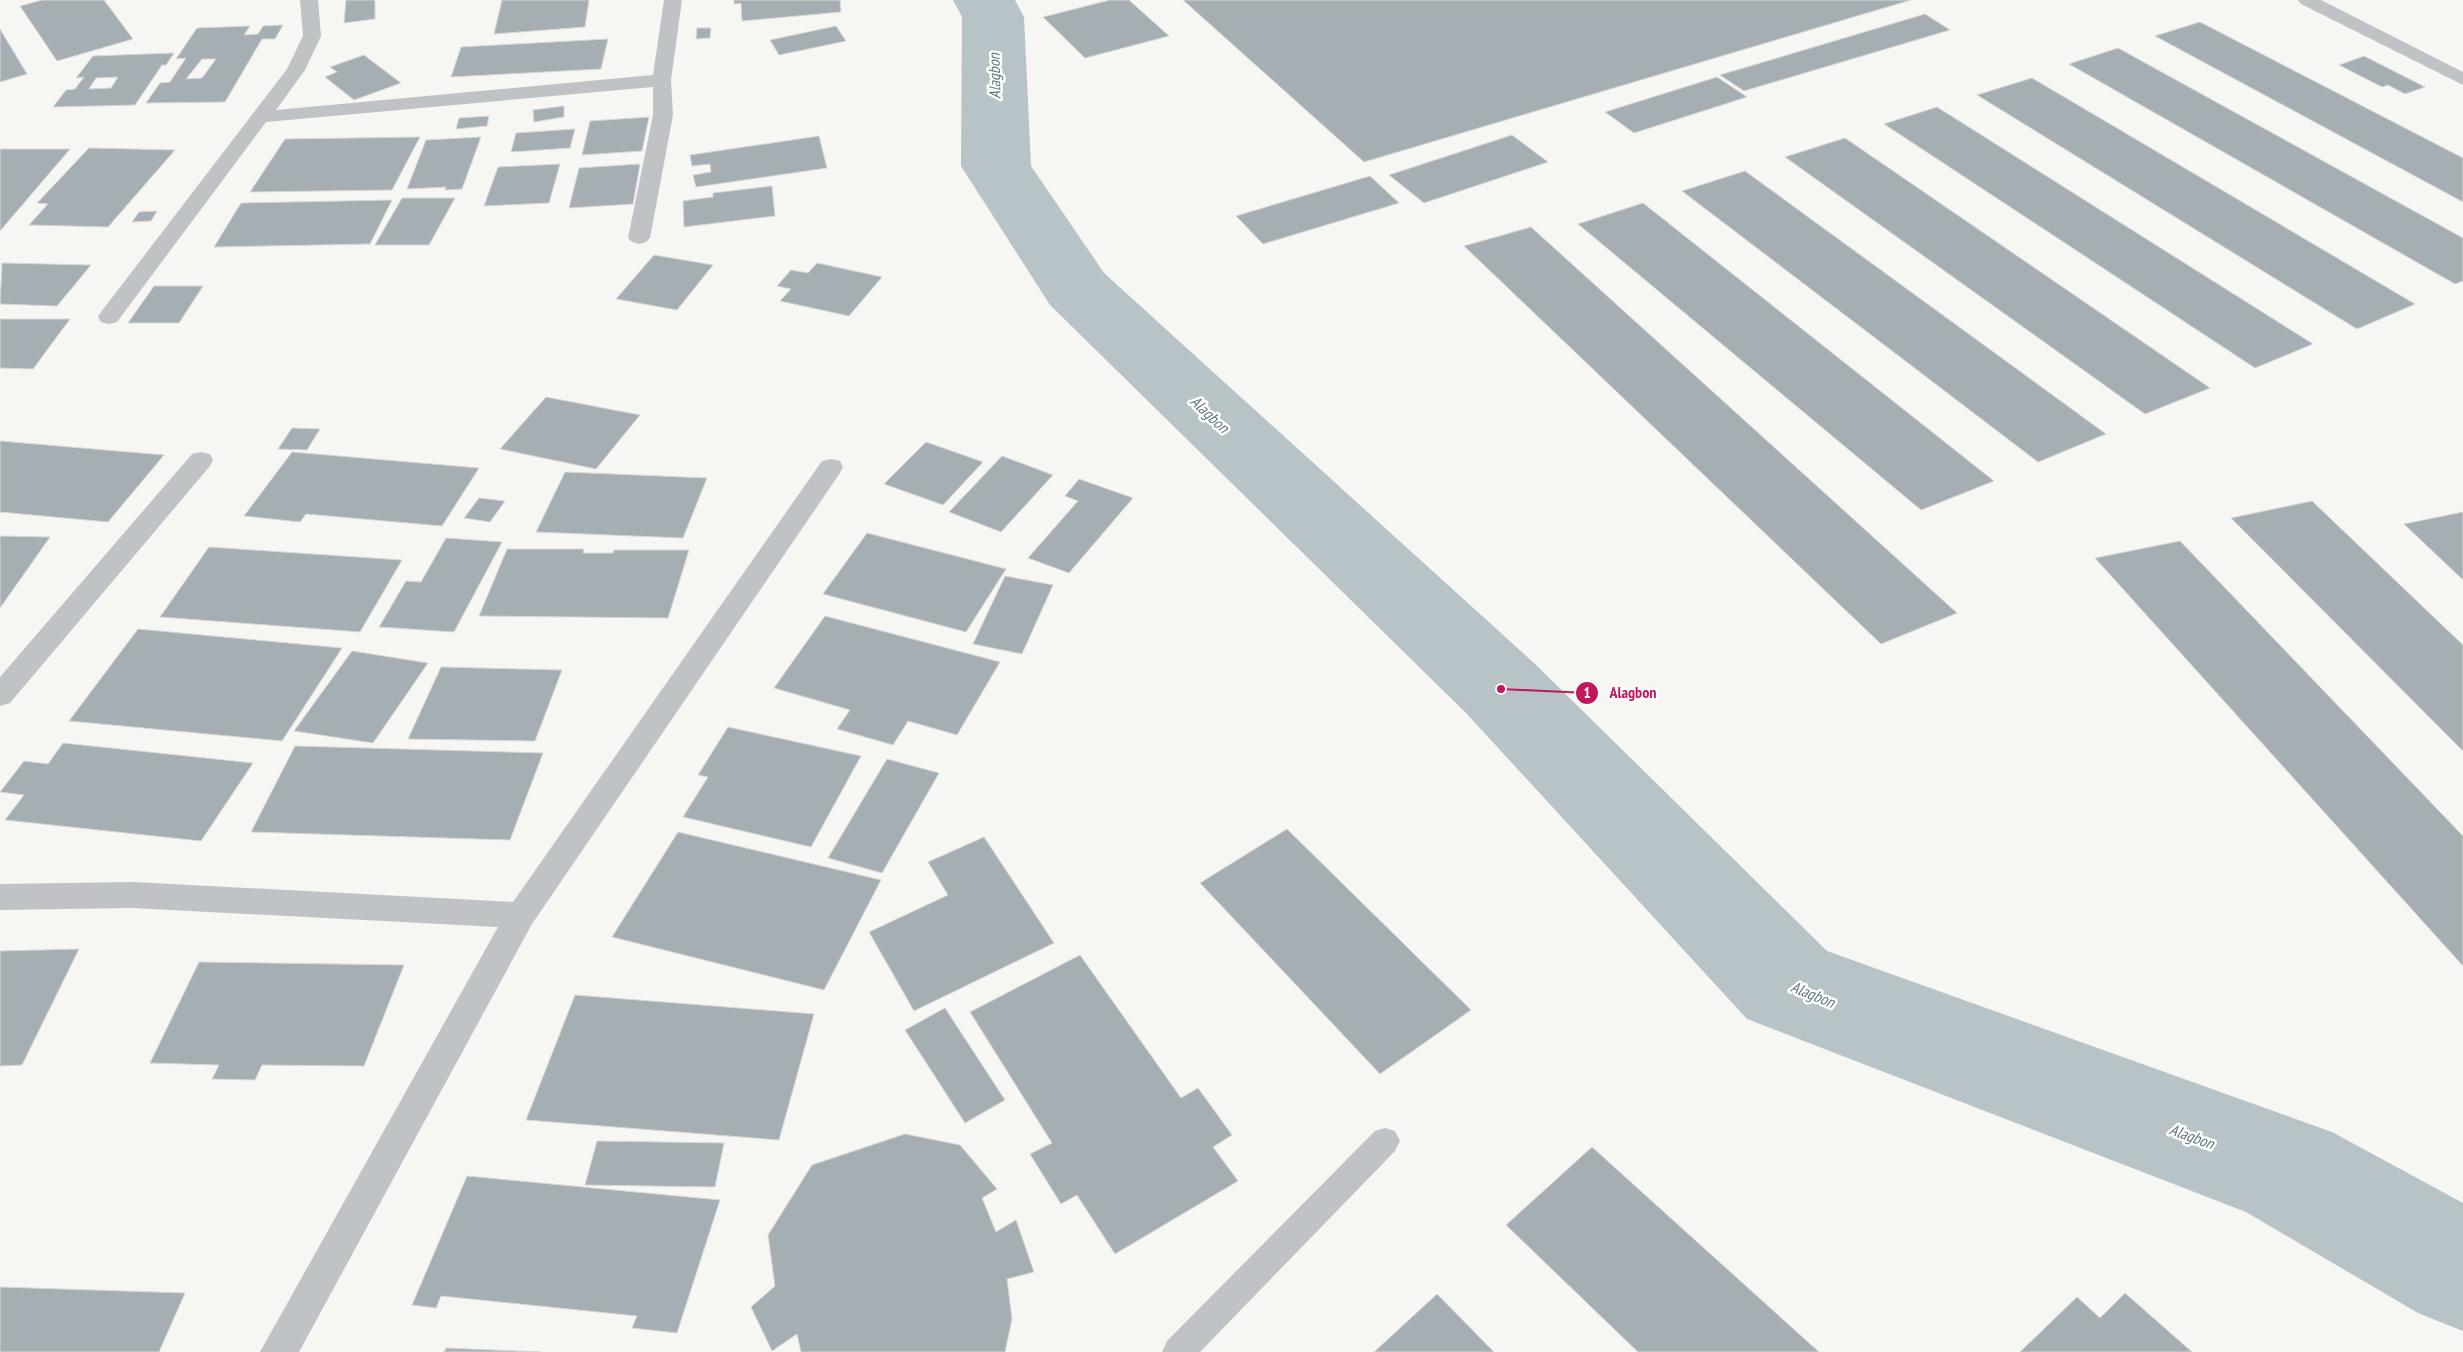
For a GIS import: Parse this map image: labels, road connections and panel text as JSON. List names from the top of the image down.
{
  "water": ["Alagbon"],
  "places": ["Alagbon"]
}
